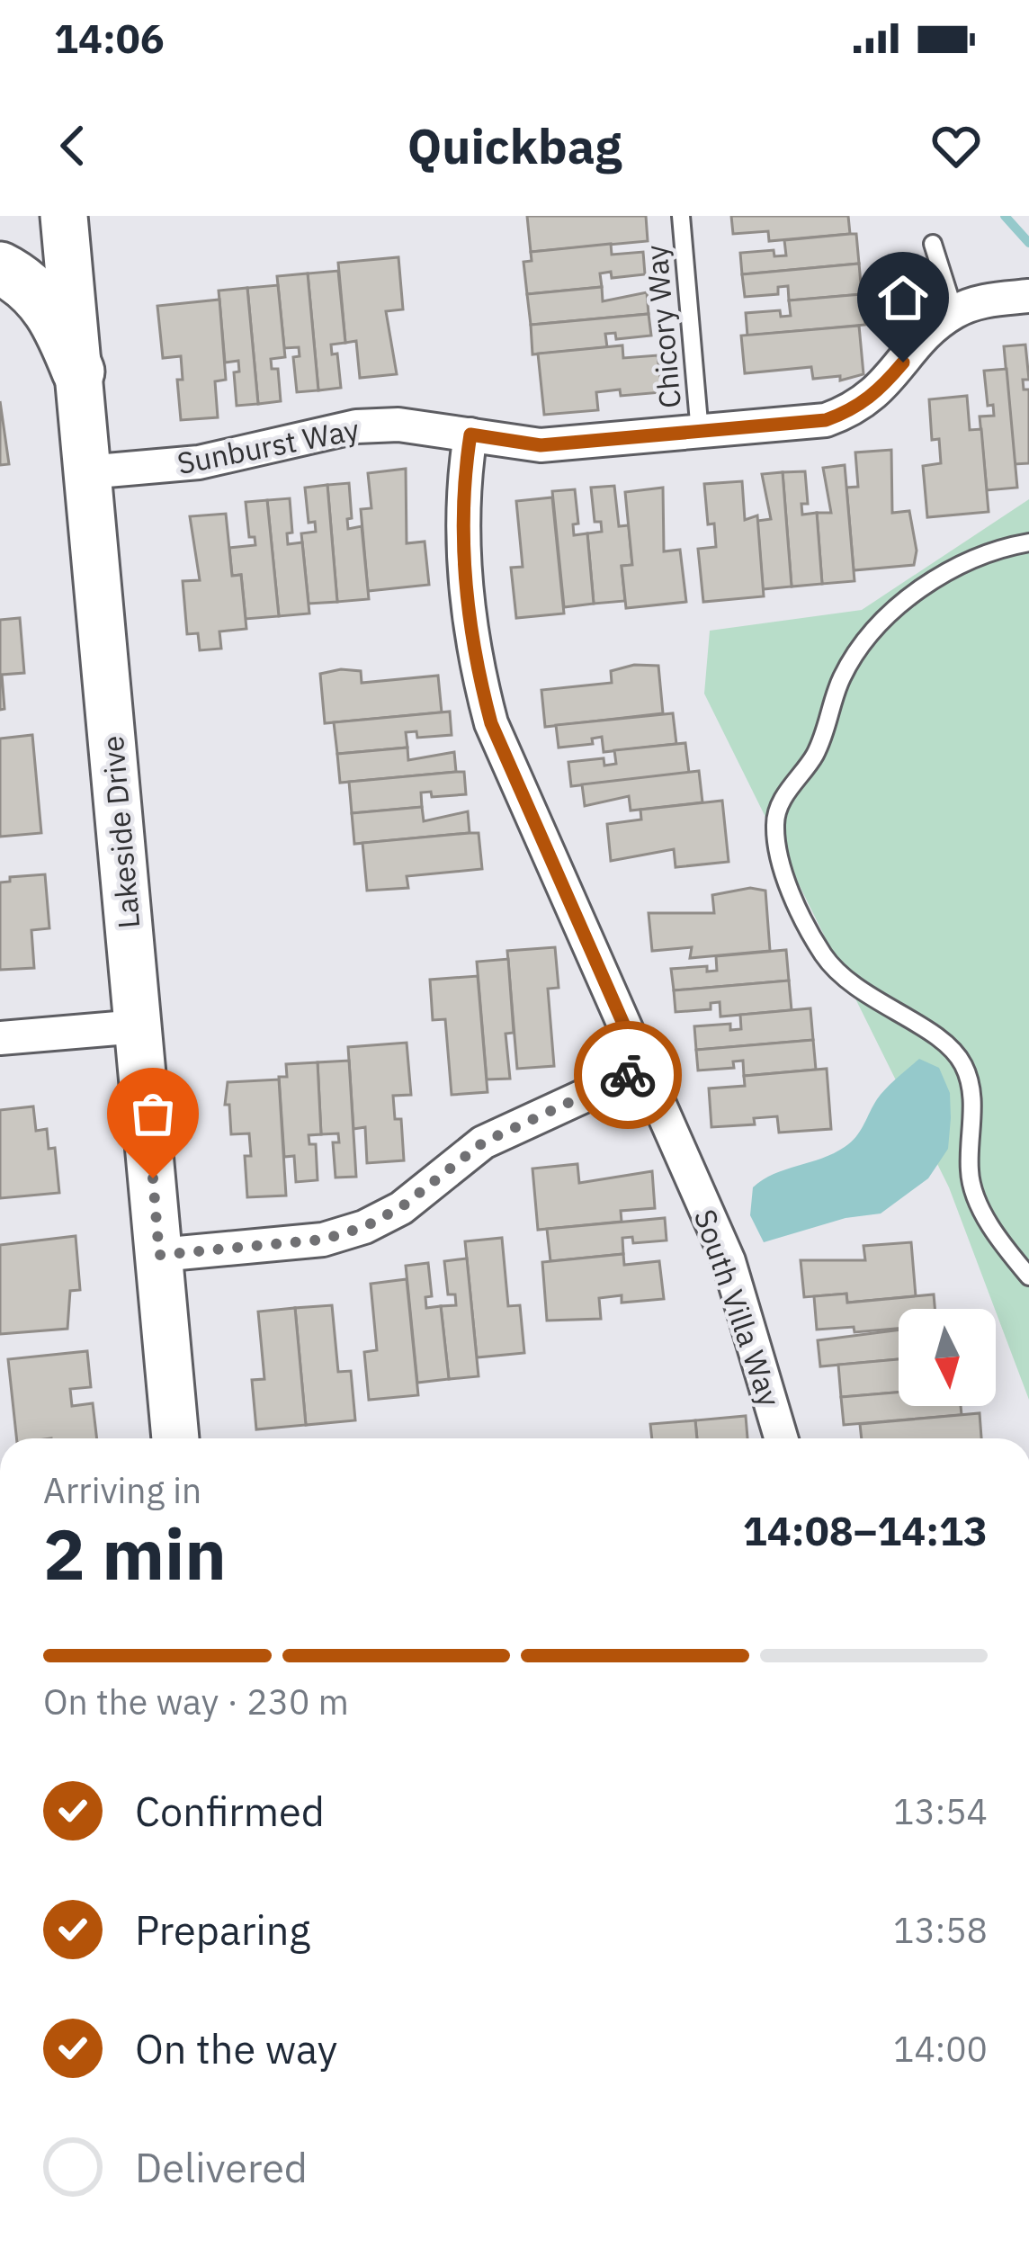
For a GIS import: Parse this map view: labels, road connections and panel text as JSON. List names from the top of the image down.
{
  "streets": {
    "main road": ["Lakeside Drive"],
    "street": ["Sunburst Way", "South Villa Way"],
    "lane": ["Chicory Way"]
  },
  "crossings": [
    ["Chicory Way", "Sunburst Way"],
    ["Sunburst Way", "Lakeside Drive"],
    ["Sunburst Way", "South Villa Way"]
  ],
  "north": "bottom",
  "page": {
    "status": "14:06",
    "header": "Quickbag",
    "heading": ["2 min", "Arriving in", "14:08–14:13"],
    "bar": "On the way · 230 m",
    "list": [
      ["Confirmed", "13:54"],
      ["Preparing", "13:58"],
      ["On the way", "14:00"],
      "Delivered"
    ]
  }
}
